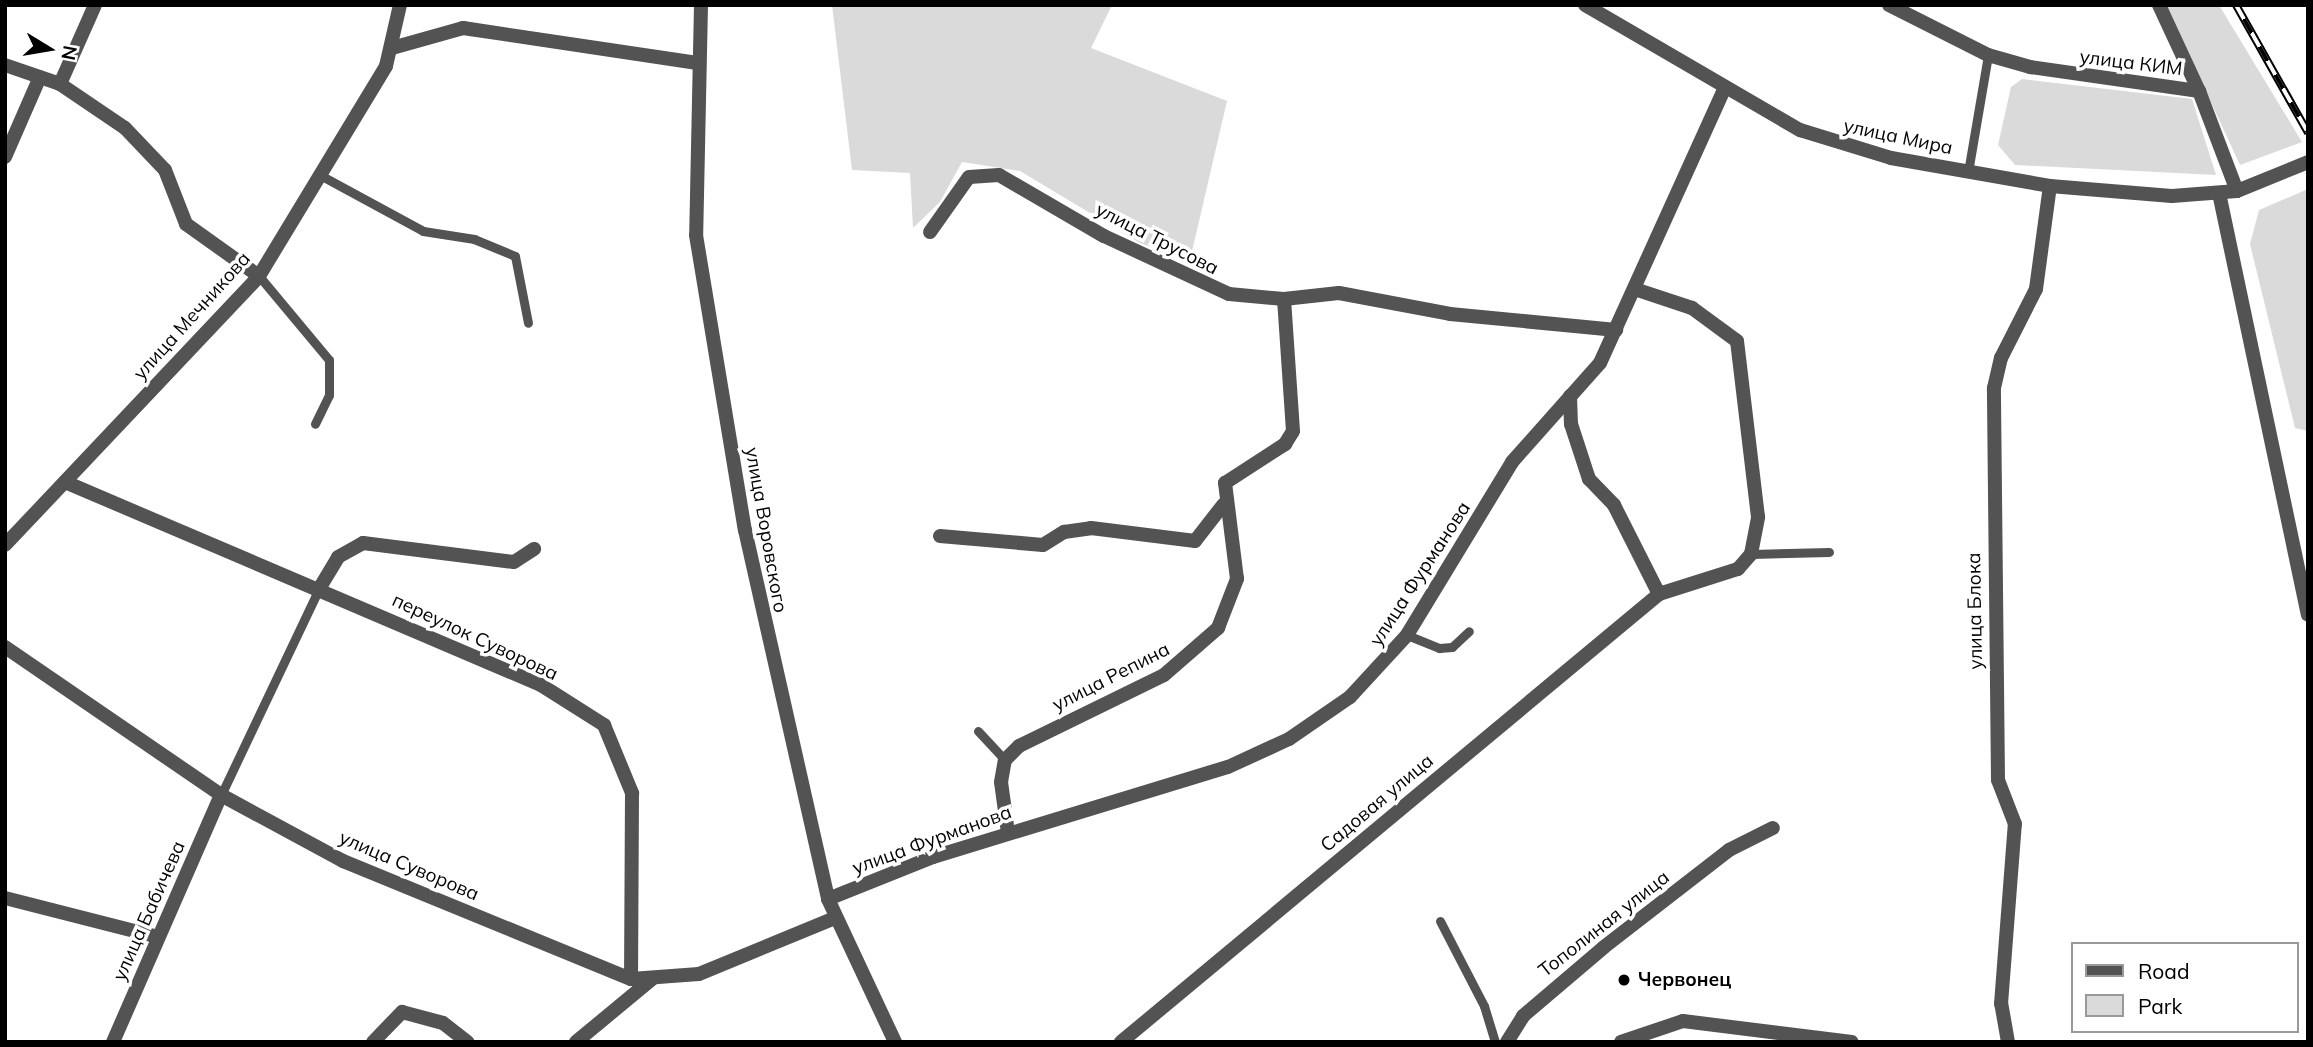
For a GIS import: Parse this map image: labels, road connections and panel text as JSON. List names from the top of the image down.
{
  "streets": {
    "street": [
      "улица КИМ",
      "улица Мира",
      "улица Трусова",
      "улица Мечникова",
      "улица Воровского",
      "улица Фурманова",
      "улица Блока",
      "переулок Суворова",
      "улица Репина",
      "Садовая улица",
      "улица Суворова",
      "улица Бабичева",
      "Тополиная улица"
    ]
  },
  "crossings": [
    ["улица КИМ", "улица Мира"],
    ["улица Мира", "улица Фурманова"],
    ["улица Мира", "улица Блока"],
    ["улица Трусова", "улица Фурманова"],
    ["улица Мечникова", "переулок Суворова"],
    ["улица Воровского", "улица Фурманова"],
    ["улица Воровского", "улица Суворова"],
    ["переулок Суворова", "улица Суворова"],
    ["улица Суворова", "улица Бабичева"]
  ],
  "places": ["Червонец"],
  "legend": ["Road", "Park"],
  "north": "right"
}
